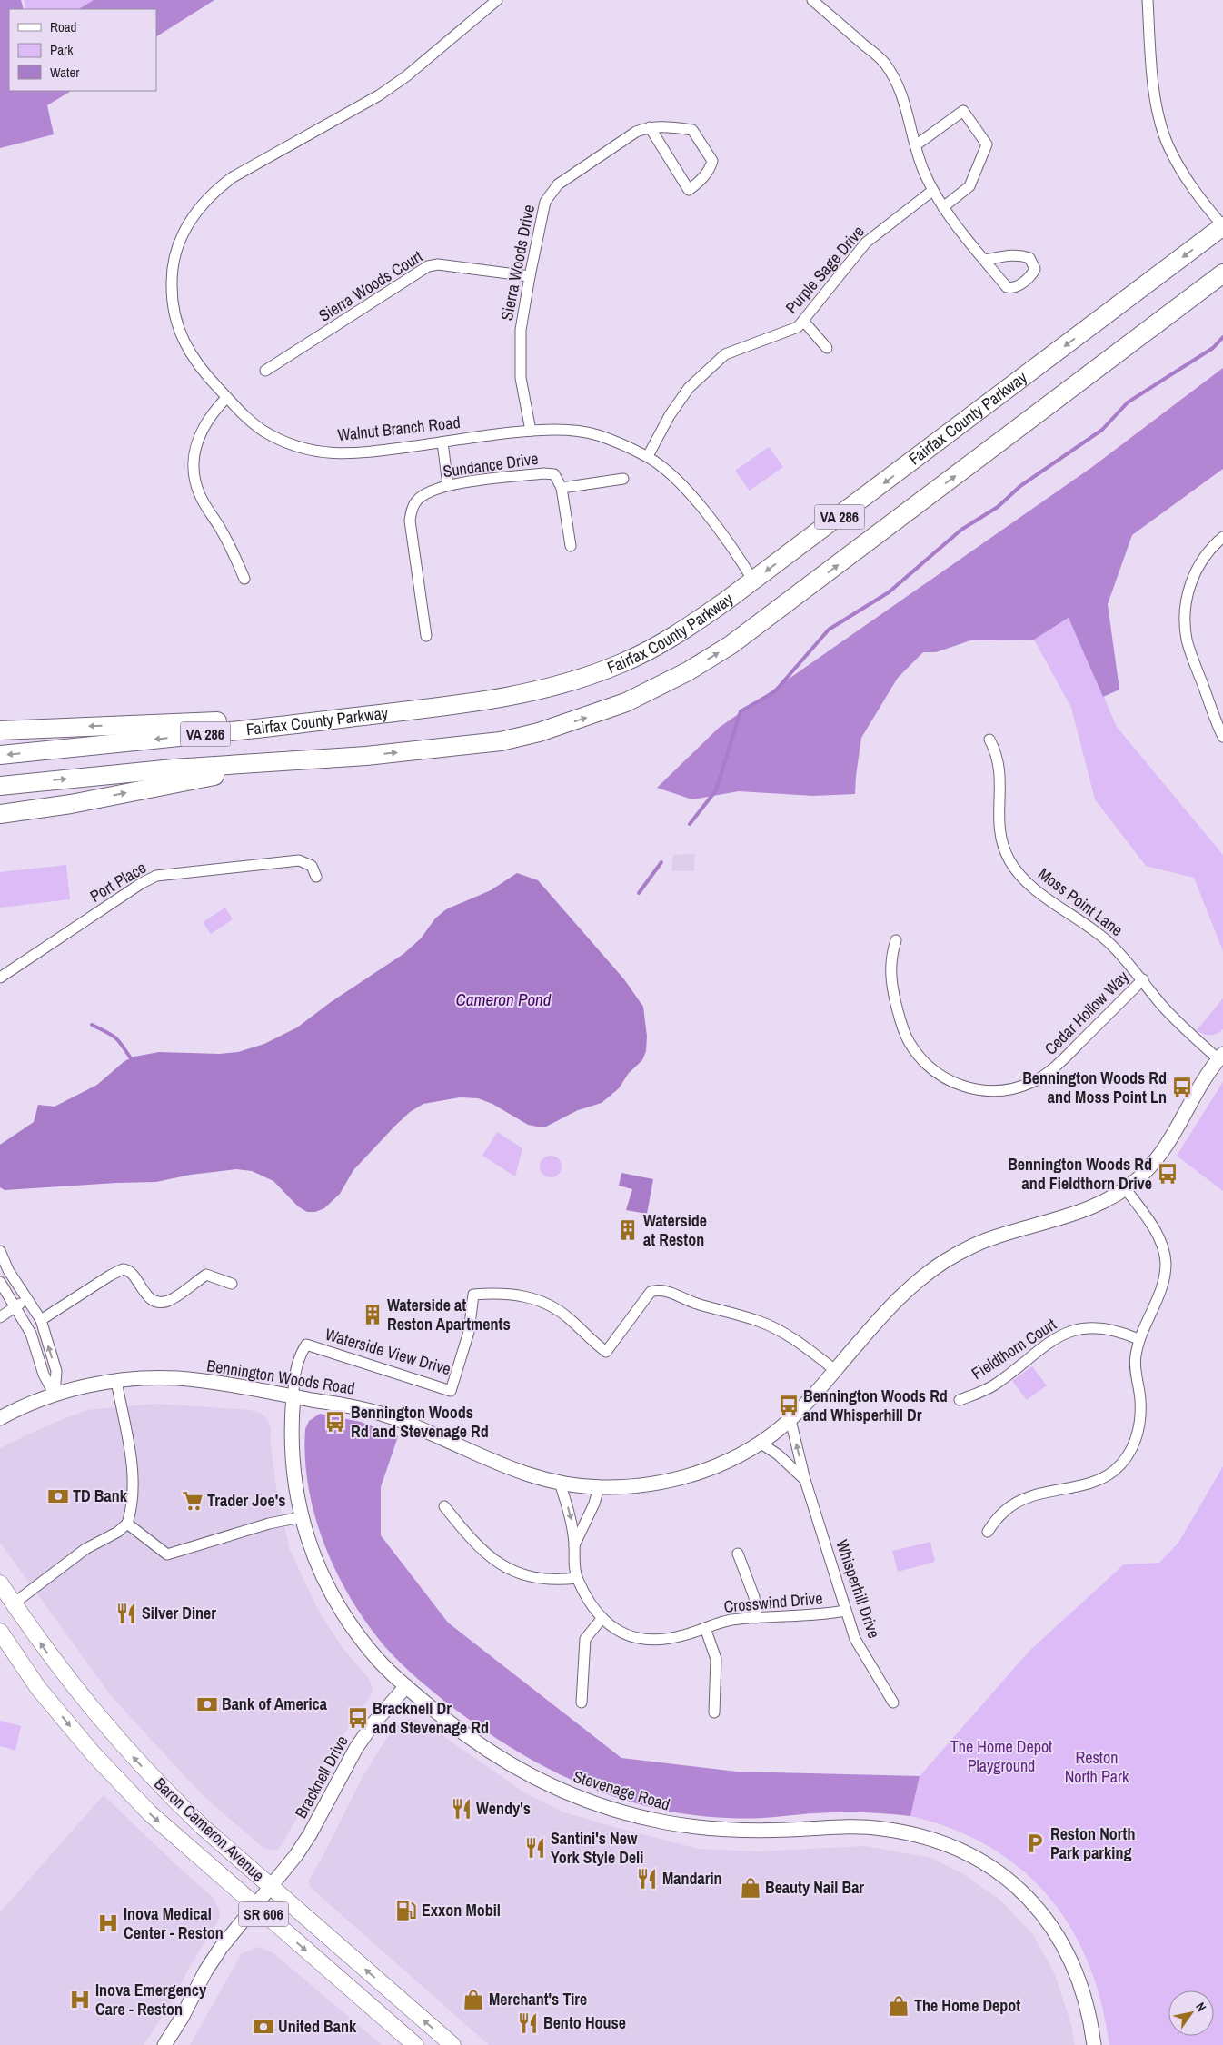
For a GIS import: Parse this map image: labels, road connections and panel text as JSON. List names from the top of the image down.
{
  "streets": {
    "highway": ["Fairfax County Parkway", "VA 286"],
    "main road": ["Baron Cameron Avenue", "SR 606"],
    "street": [
      "Sierra Woods Drive",
      "Purple Sage Drive",
      "Sierra Woods Court",
      "Walnut Branch Road",
      "Sundance Drive",
      "Port Place",
      "Moss Point Lane",
      "Cedar Hollow Way",
      "Fieldthorn Court",
      "Waterside View Drive",
      "Bennington Woods Road",
      "Whisperhill Drive",
      "Crosswind Drive",
      "Bracknell Drive",
      "Stevenage Road"
    ]
  },
  "crossings": [
    ["Sierra Woods Drive", "Sierra Woods Court"],
    ["Sierra Woods Drive", "Walnut Branch Road"],
    ["Purple Sage Drive", "Walnut Branch Road"],
    ["Fairfax County Parkway", "Walnut Branch Road"],
    ["Moss Point Lane", "Cedar Hollow Way"],
    ["Moss Point Lane", "Bennington Woods Road"],
    ["Waterside View Drive", "Bennington Woods Road"],
    ["Waterside View Drive", "Stevenage Road"],
    ["Bennington Woods Road", "Whisperhill Drive"],
    ["Bennington Woods Road", "Crosswind Drive"],
    ["Bennington Woods Road", "Stevenage Road"],
    ["Whisperhill Drive", "Crosswind Drive"],
    ["Bracknell Drive", "Stevenage Road"],
    ["Bracknell Drive", "Baron Cameron Avenue"]
  ],
  "water": ["Cameron Pond"],
  "parks": ["The Home Depot Playground", "Reston North Park"],
  "places": {
    "bus stop": [
      "Bennington Woods Rd and Moss Point Ln",
      "Bennington Woods Rd and Fieldthorn Drive",
      "Bennington Woods Rd and Whisperhill Dr",
      "Bennington Woods Rd and Stevenage Rd",
      "Bracknell Dr and Stevenage Rd"
    ],
    "building": ["Waterside at Reston", "Waterside at Reston Apartments"],
    "bank": ["TD Bank", "Bank of America", "United Bank"],
    "supermarket": ["Trader Joe's"],
    "restaurant": [
      "Silver Diner",
      "Wendy's",
      "Santini's New York Style Deli",
      "Mandarin",
      "Bento House"
    ],
    "parking": ["Reston North Park parking"],
    "shop": ["Beauty Nail Bar", "Merchant's Tire", "The Home Depot"],
    "fuel station": ["Exxon Mobil"],
    "hospital": ["Inova Medical Center - Reston", "Inova Emergency Care - Reston"]
  },
  "legend": ["Road", "Park", "Water"],
  "north": "top right"
}
